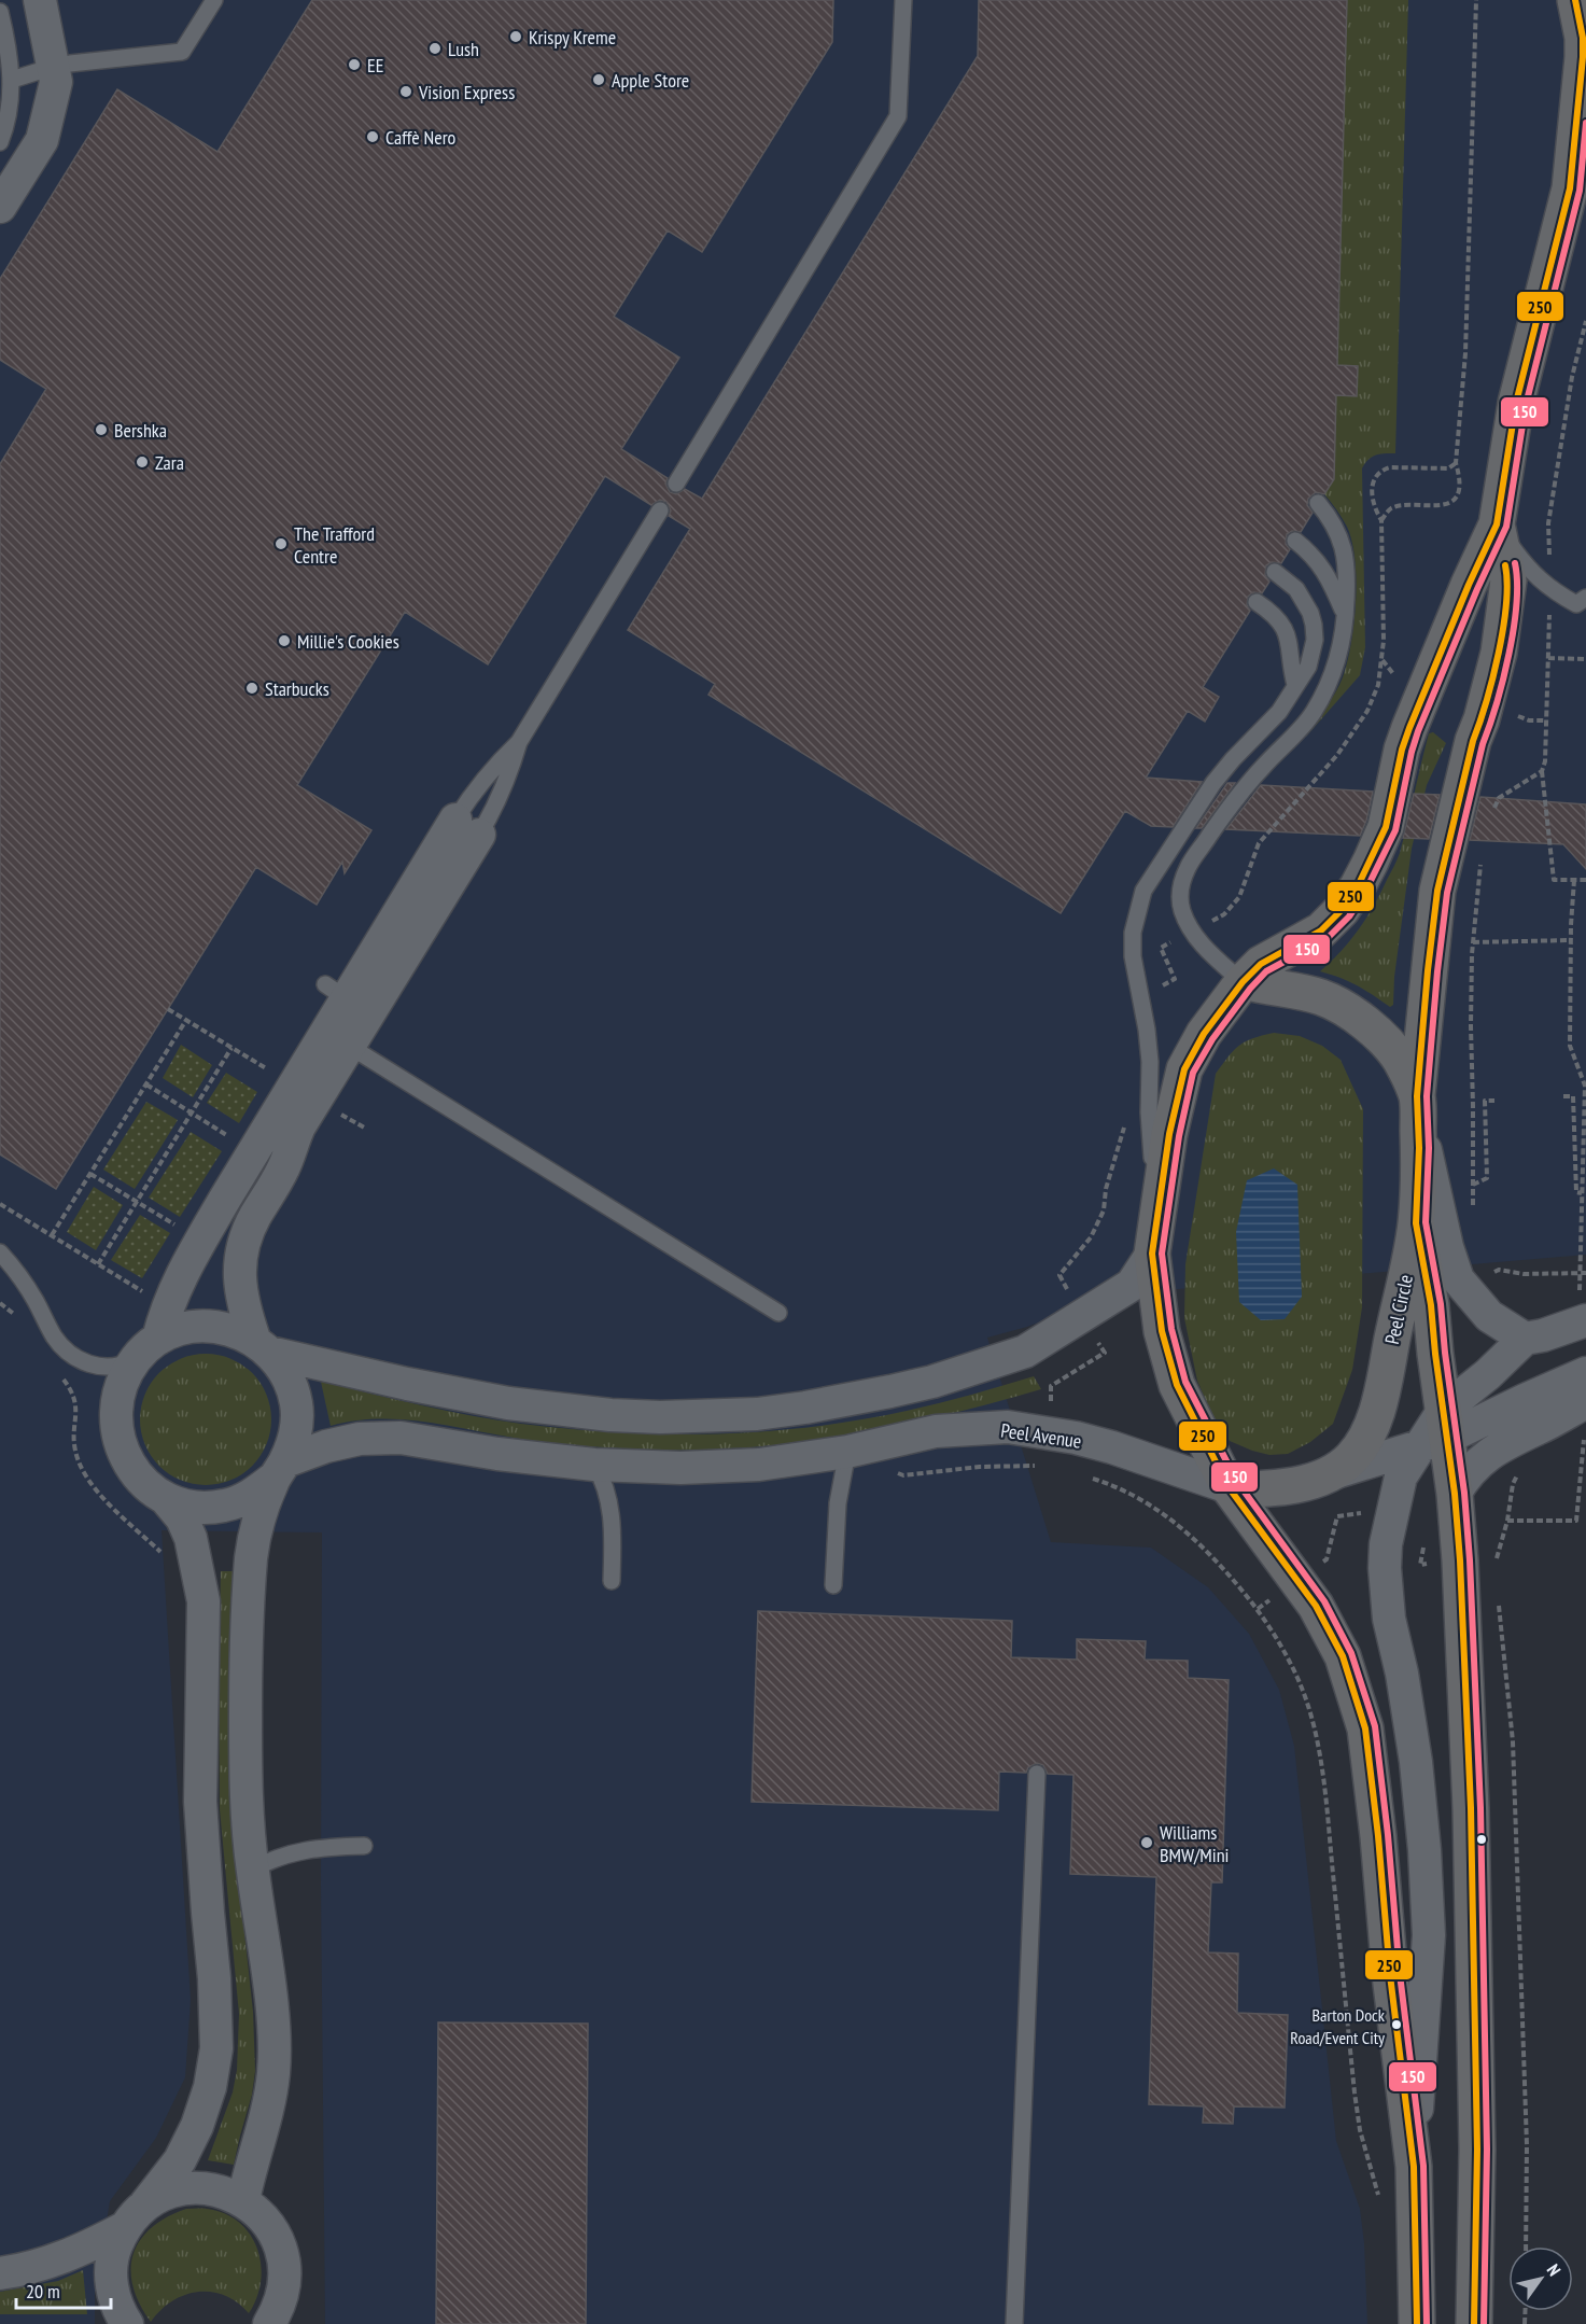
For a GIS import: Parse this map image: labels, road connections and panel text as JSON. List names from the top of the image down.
{
  "streets": {
    "main road": ["Peel Circle"],
    "street": ["Peel Avenue"]
  },
  "places": [
    "Krispy Kreme",
    "Lush",
    "EE",
    "Apple Store",
    "Vision Express",
    "Caffè Nero",
    "Bershka",
    "Zara",
    "The Trafford Centre",
    "Millie's Cookies",
    "Starbucks",
    "Williams BMW/Mini",
    "Barton Dock Road/Event City"
  ],
  "lines": ["transit line 250", "transit line 150"],
  "scale_bar": "20 m",
  "north": "top right"
}
